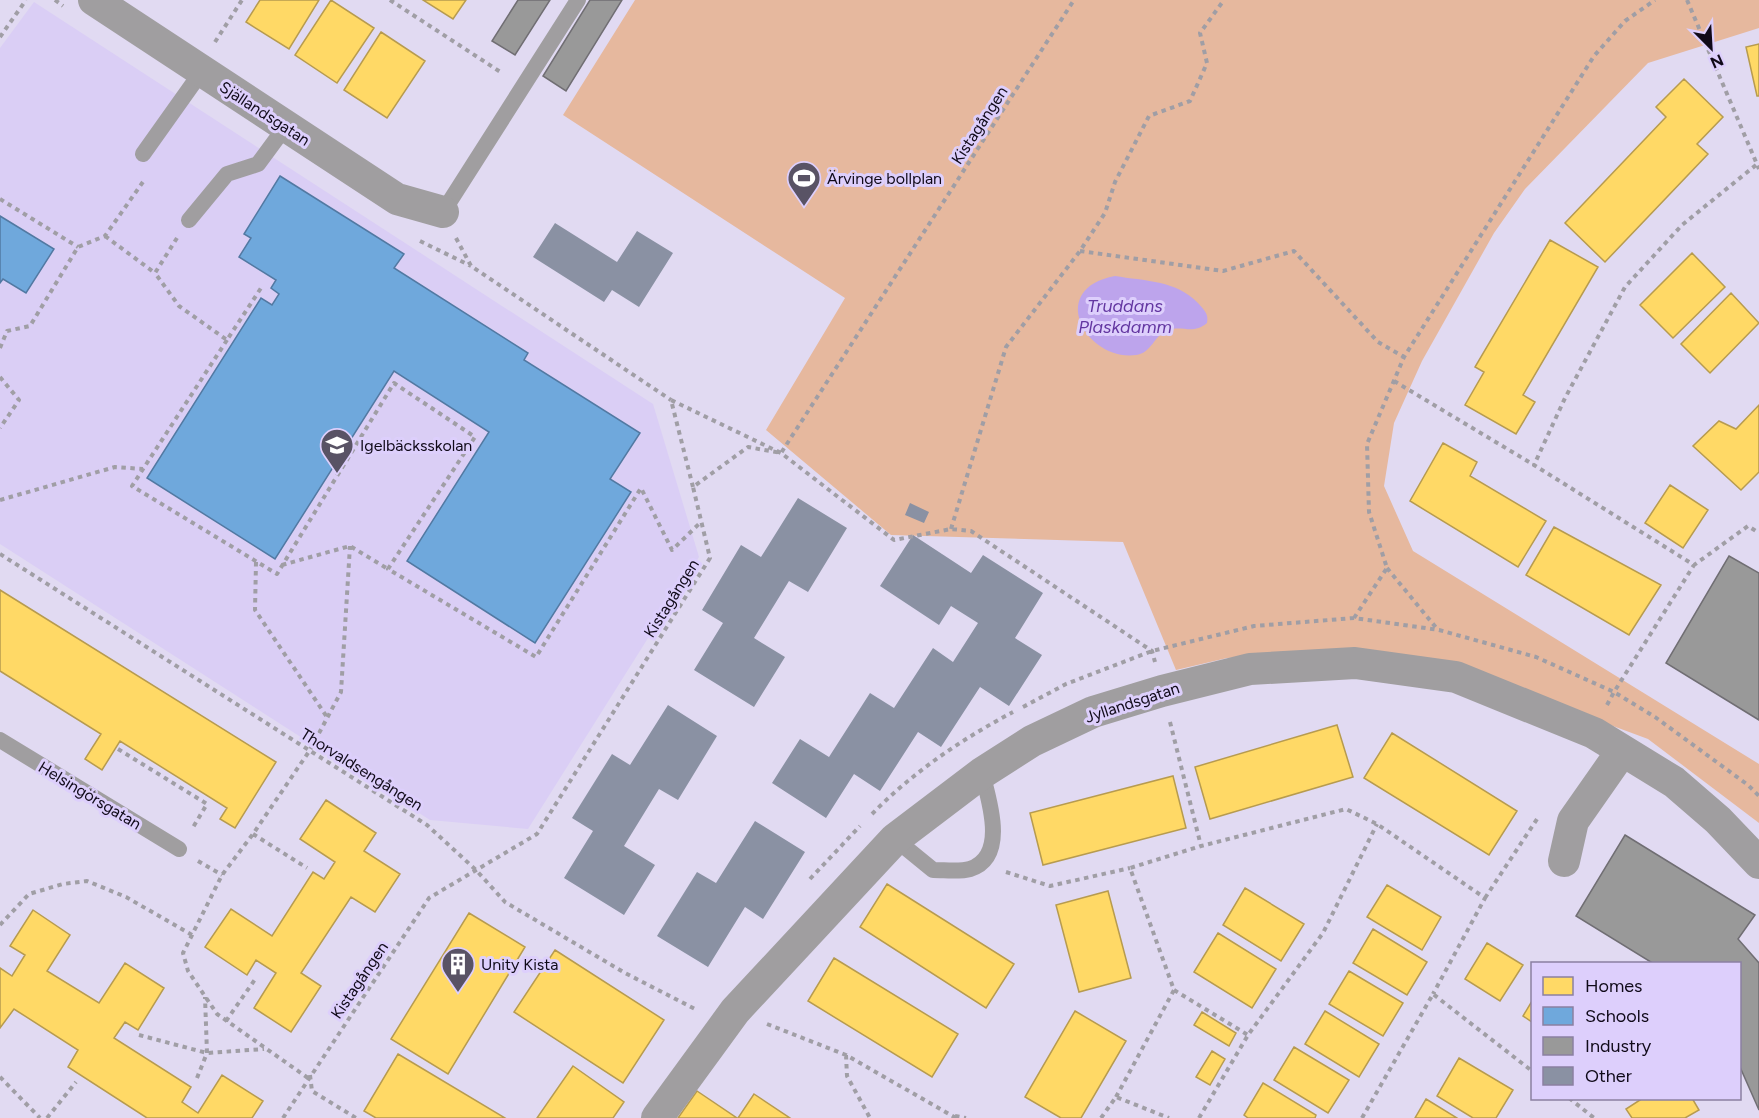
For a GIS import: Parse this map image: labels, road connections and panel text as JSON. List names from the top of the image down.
{
  "streets": {
    "street": ["Själlandsgatan", "Jyllandsgatan"],
    "lane": ["Helsingörsgatan"],
    "path": ["Kistagången", "Thorvaldsengången"]
  },
  "crossings": [
    ["Kistagången", "Thorvaldsengången"]
  ],
  "water": ["Truddans Plaskdamm"],
  "places": {
    "sports": ["Ärvinge bollplan"],
    "school or university": ["Igelbäcksskolan"],
    "building": ["Unity Kista"]
  },
  "legend": [
    "Homes",
    "Schools",
    "Industry",
    "Other"
  ],
  "north": "bottom right"
}
